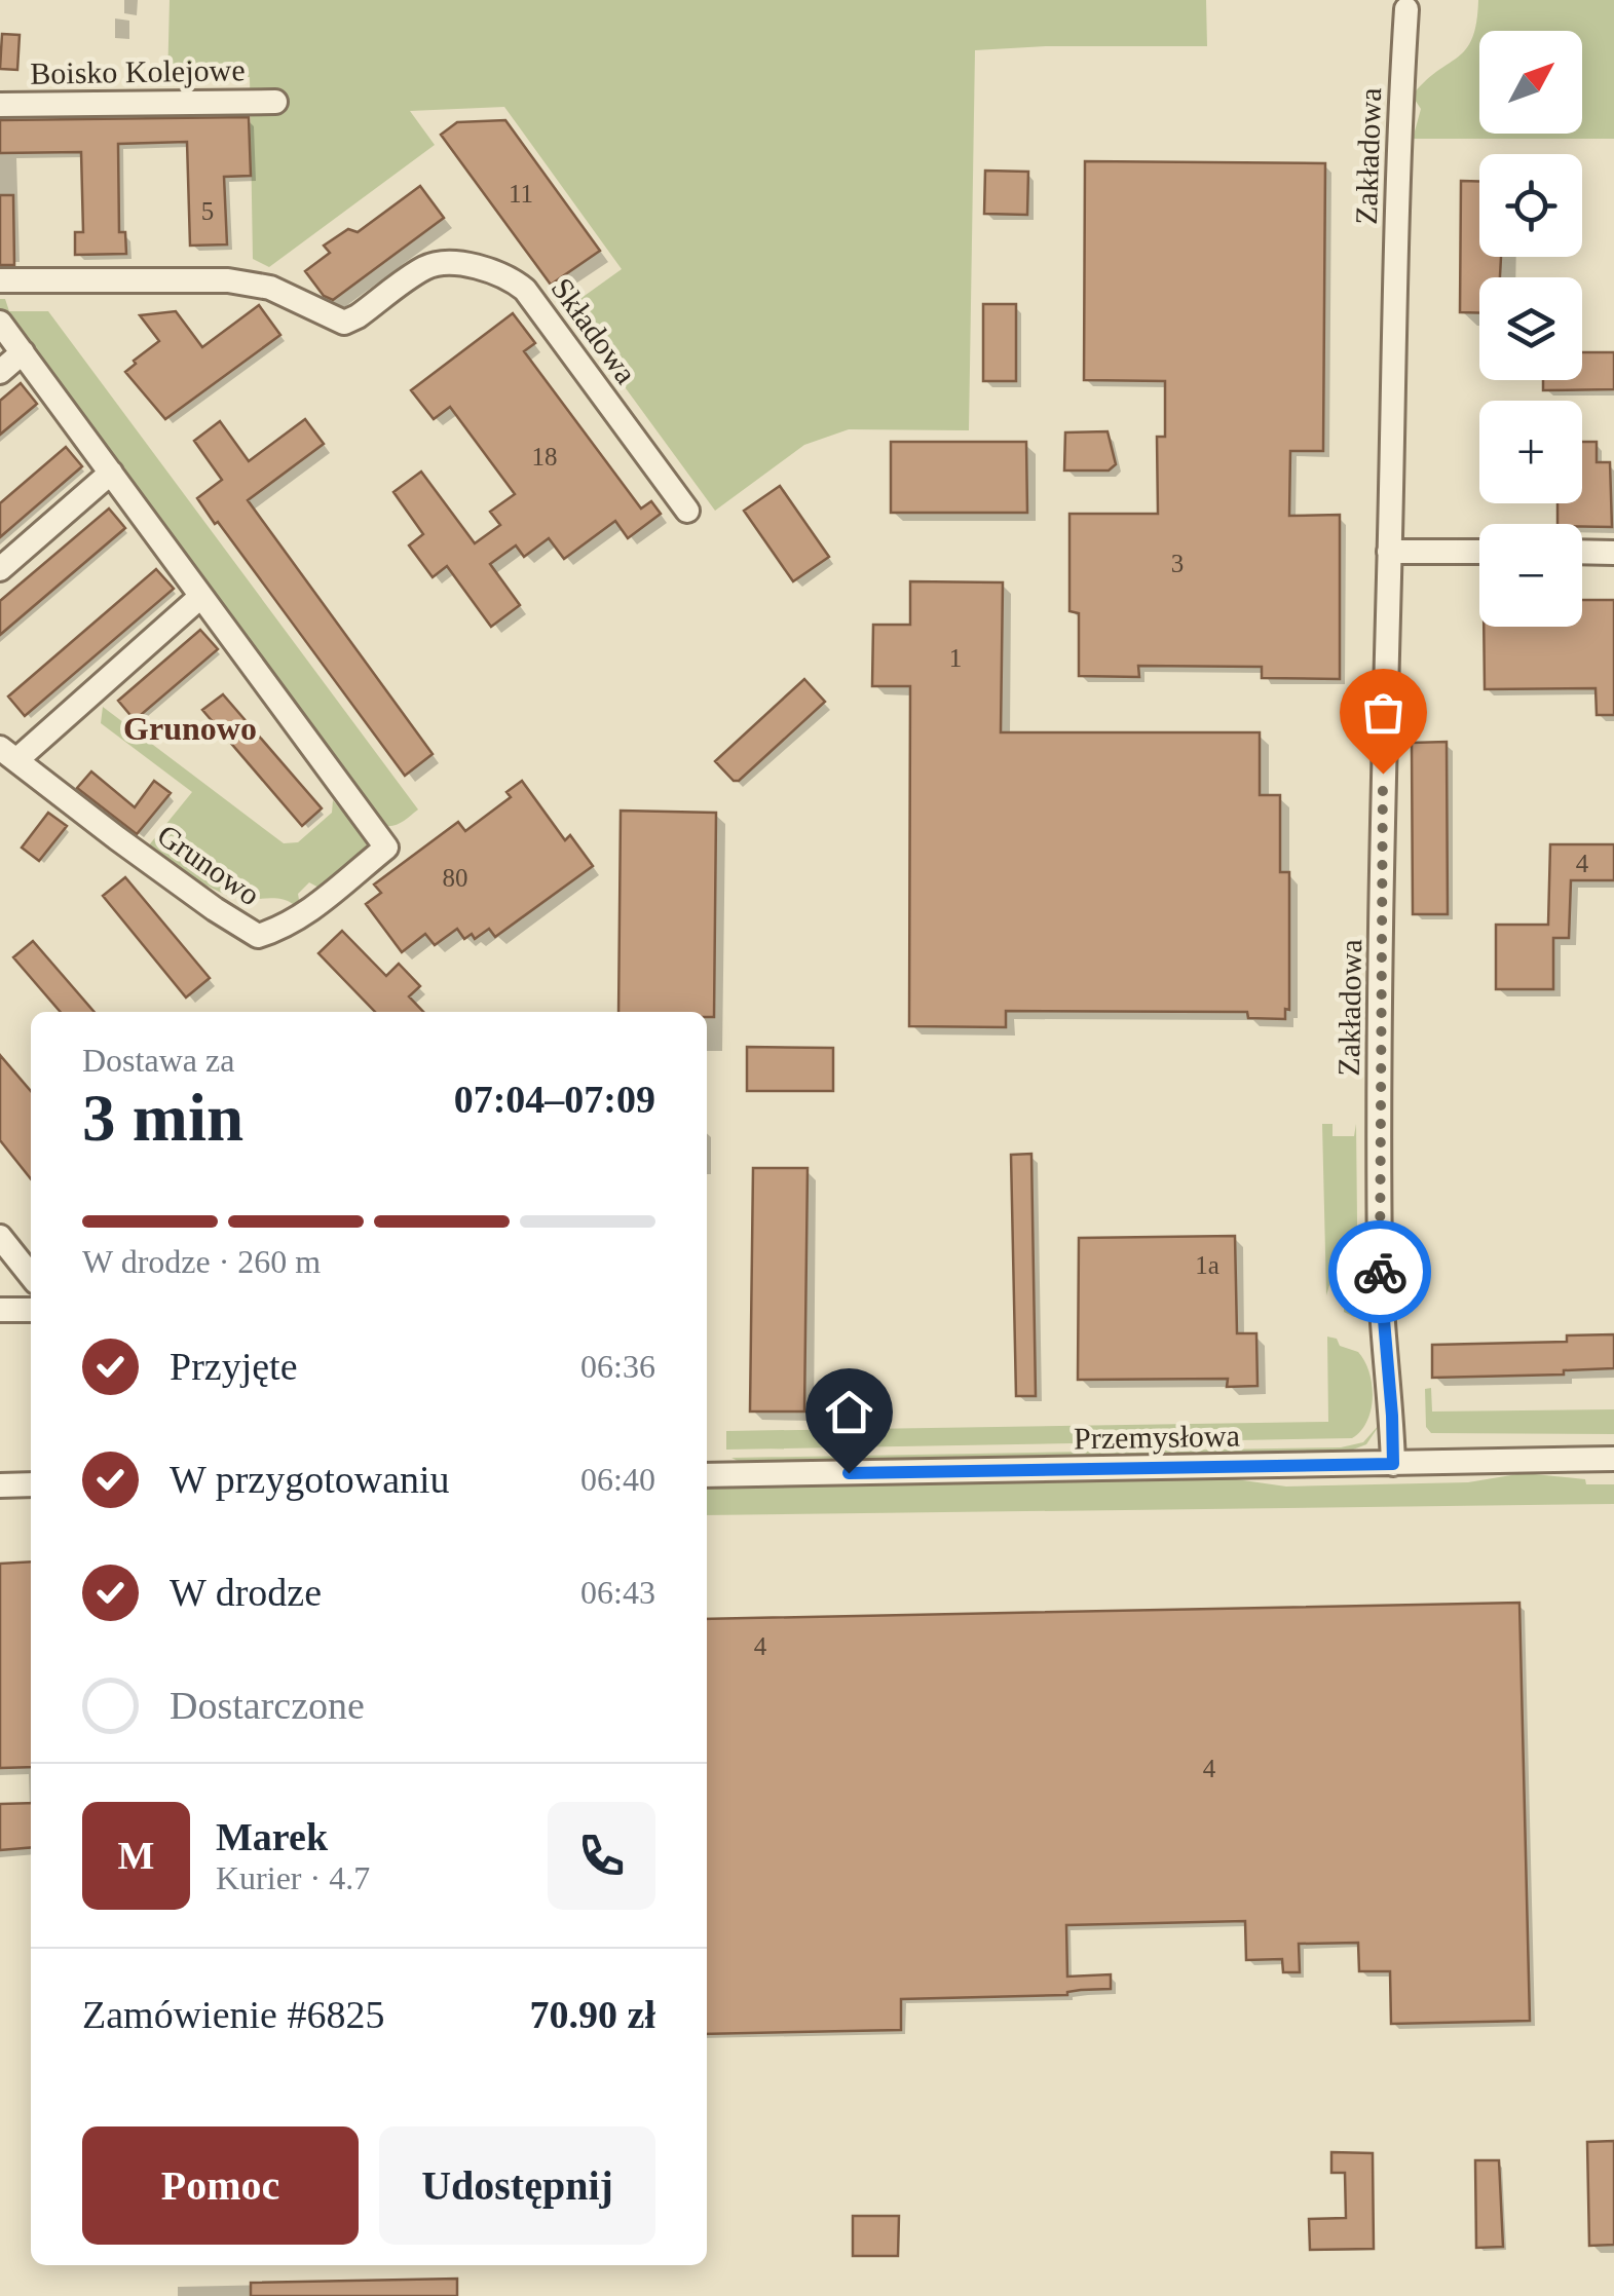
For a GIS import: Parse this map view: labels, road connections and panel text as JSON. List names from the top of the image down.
{
  "streets": {
    "street": [
      "Boisko Kolejowe",
      "Zakładowa",
      "Składowa",
      "Grunowo",
      "Przemysłowa"
    ]
  },
  "crossings": [
    ["Zakładowa", "Przemysłowa"]
  ],
  "districts": ["Grunowo"],
  "house_numbers": [
    "11",
    "5",
    "18",
    "3",
    "1",
    "4",
    "80",
    "1a",
    "4",
    "4"
  ],
  "north": "top right",
  "page": {
    "map_buttons": ["+", "−"],
    "heading": ["3 min", "Dostawa za", "07:04–07:09"],
    "panel": [
      "Marek",
      "Kurier · 4.7",
      "Zamówienie #6825",
      "70.90 zł"
    ],
    "bar": "W drodze · 260 m",
    "list": [
      ["Przyjęte", "06:36"],
      ["W przygotowaniu", "06:40"],
      ["W drodze", "06:43"],
      "Dostarczone"
    ],
    "round": "M",
    "buttons": ["Pomoc", "Udostępnij"]
  }
}
